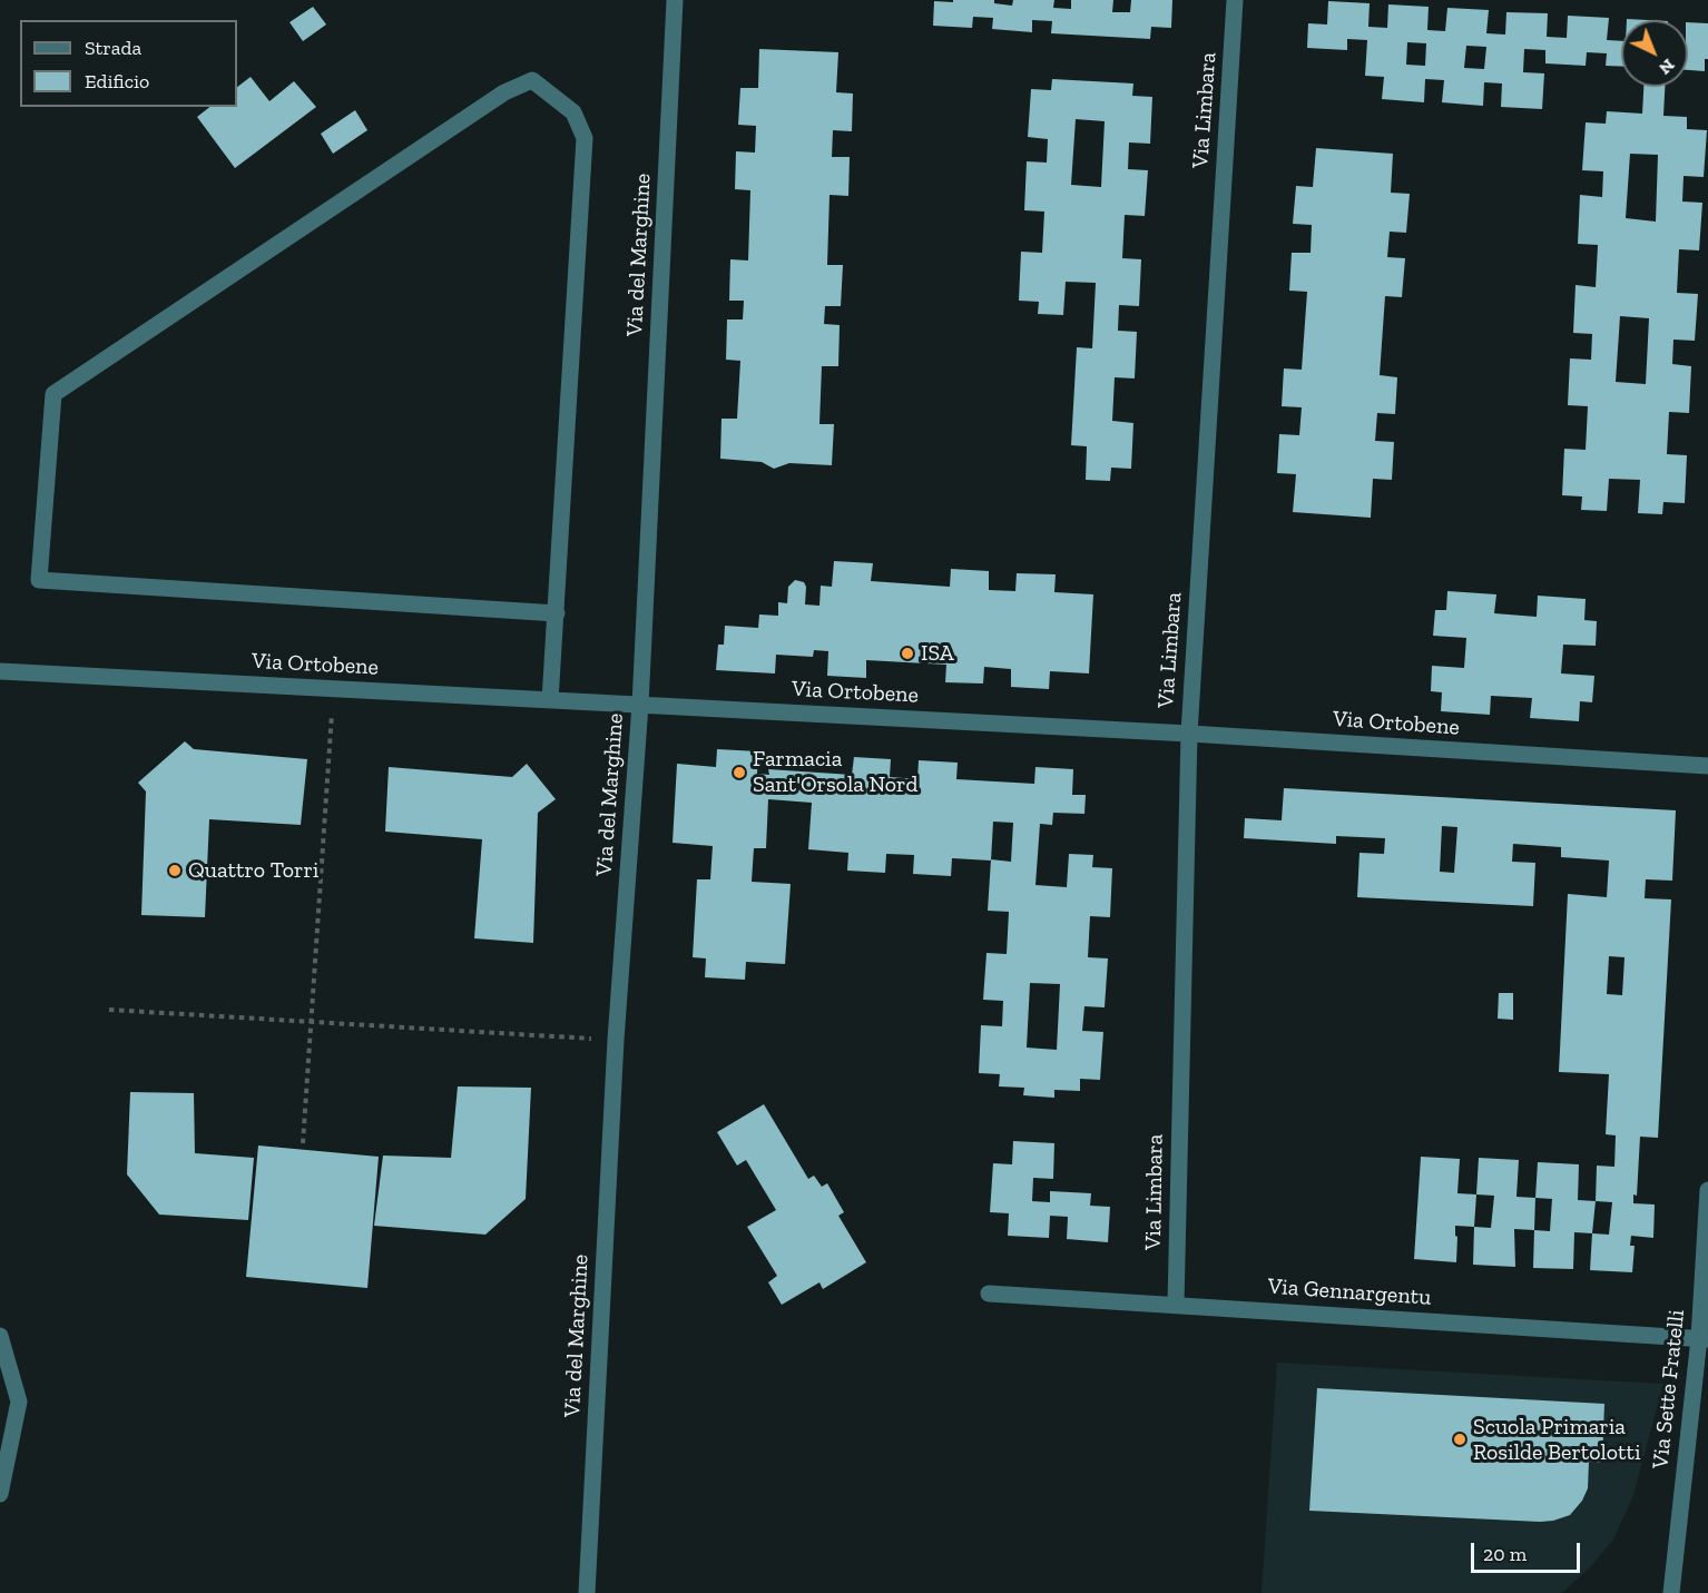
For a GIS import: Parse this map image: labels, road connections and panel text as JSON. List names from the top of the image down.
{
  "streets": {
    "street": [
      "Via Limbara",
      "Via del Marghine",
      "Via Ortobene",
      "Via Gennargentu",
      "Via Sette Fratelli"
    ]
  },
  "crossings": [
    ["Via Limbara", "Via Ortobene"],
    ["Via Limbara", "Via Gennargentu"],
    ["Via del Marghine", "Via Ortobene"],
    ["Via Gennargentu", "Via Sette Fratelli"]
  ],
  "places": [
    "ISA",
    "Farmacia Sant'Orsola Nord",
    "Quattro Torri",
    "Scuola Primaria Rosilde Bertolotti"
  ],
  "legend": ["Strada", "Edificio"],
  "scale_bar": "20 m",
  "north": "bottom right"
}
